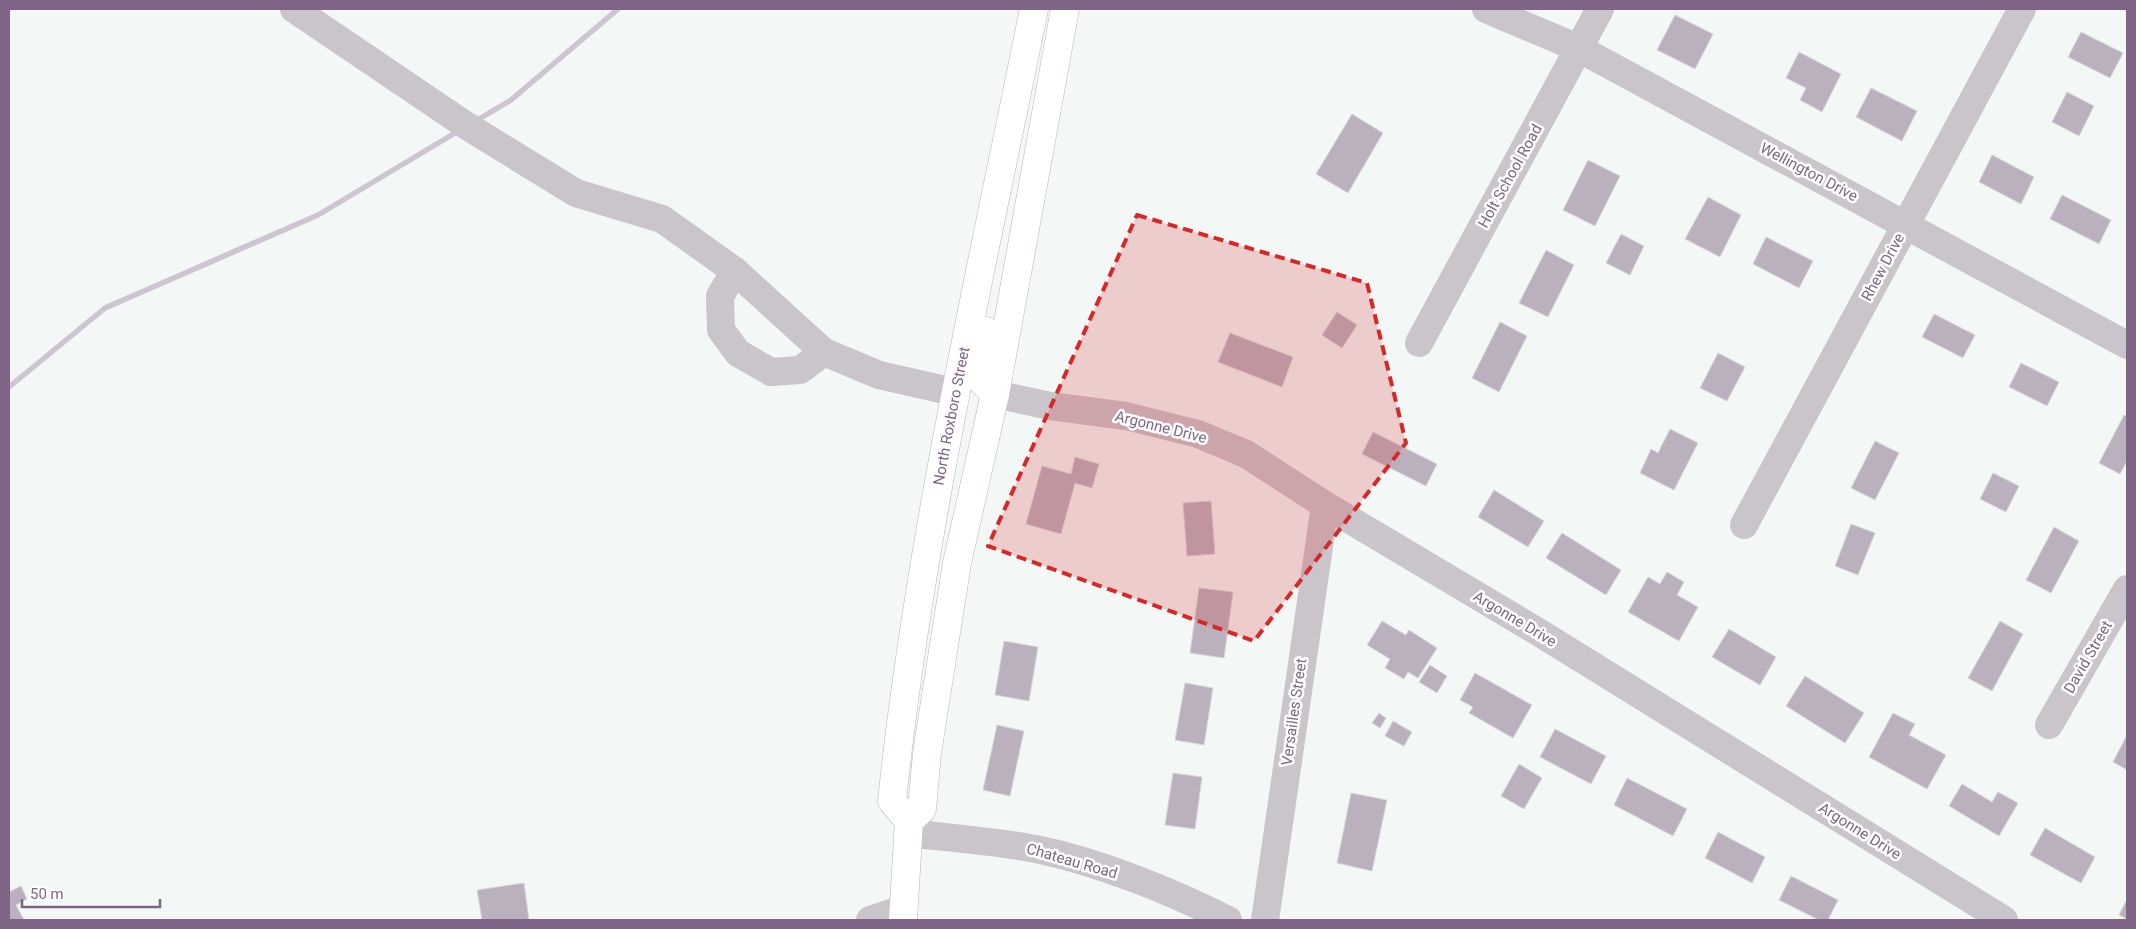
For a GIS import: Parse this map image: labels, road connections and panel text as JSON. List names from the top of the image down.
{
  "streets": {
    "highway": ["North Roxboro Street"],
    "street": [
      "Wellington Drive",
      "Holt School Road",
      "Rhew Drive",
      "Argonne Drive",
      "David Street",
      "Versailles Street",
      "Chateau Road"
    ]
  },
  "crossings": [
    ["Wellington Drive", "Holt School Road"],
    ["Wellington Drive", "Rhew Drive"],
    ["North Roxboro Street", "Chateau Road"],
    ["Argonne Drive", "Versailles Street"]
  ],
  "scale_bar": "50 m"
}
